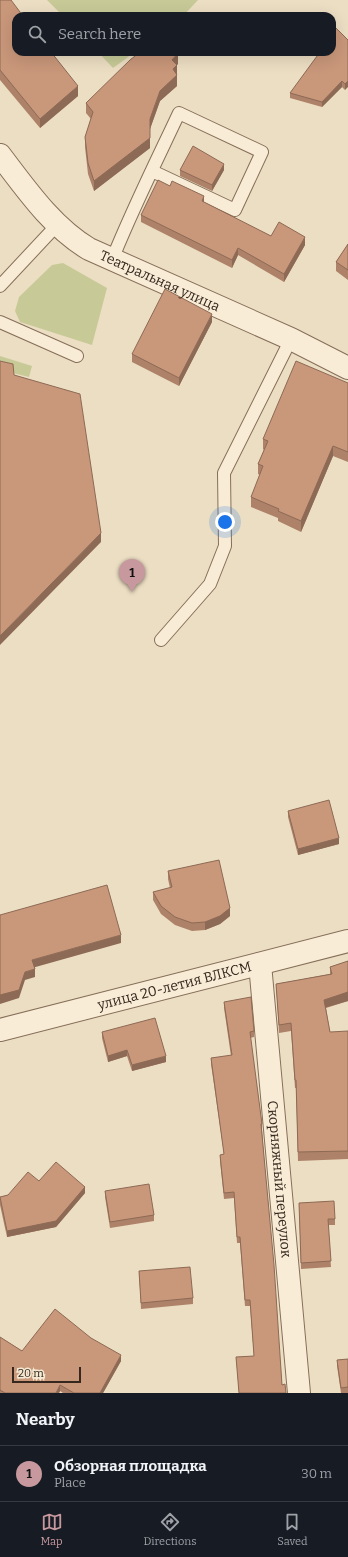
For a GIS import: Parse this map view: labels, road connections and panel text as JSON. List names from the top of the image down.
{
  "streets": {
    "street": ["Театральная улица", "улица 20-летия ВЛКСМ", "Скорняжный переулок"]
  },
  "crossings": [
    ["улица 20-летия ВЛКСМ", "Скорняжный переулок"]
  ],
  "scale_bar": "20 m",
  "page": {
    "search": "Search here",
    "pins": "1",
    "scale": "20 m",
    "heading": "Nearby",
    "list": [
      {
        "mark": "1",
        "name": "Обзорная площадка",
        "note": "Place",
        "value": "30 m"
      }
    ],
    "nav": ["Map", "Directions", "Saved"]
  }
}
